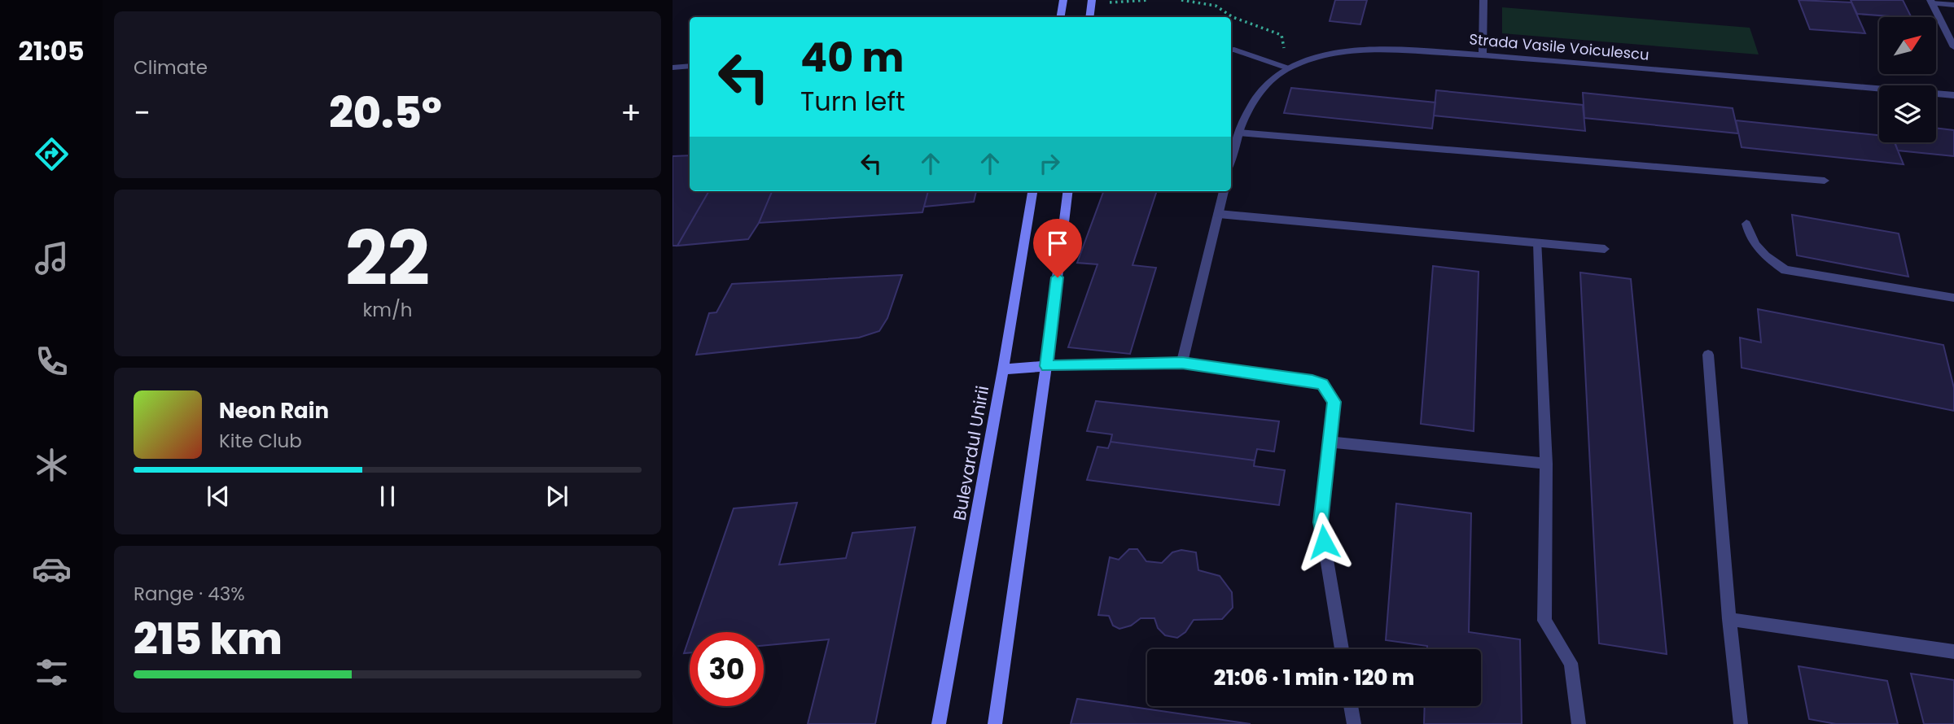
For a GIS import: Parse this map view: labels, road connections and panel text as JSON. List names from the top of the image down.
{
  "streets": {
    "main road": ["Bulevardul Unirii"],
    "street": ["Strada Vasile Voiculescu"]
  },
  "north": "top right",
  "page": {
    "tabs": "21:05",
    "tile": [
      "Climate",
      ["22", "km/h"],
      ["Range · 43%", "215 km"]
    ],
    "turn": ["40 m", "Turn left"],
    "heat": ["−", "20.5°", "+"],
    "song": ["Neon Rain", "Kite Club"],
    "limit": "30",
    "trip": "21:06 · 1 min · 120 m"
  }
}
